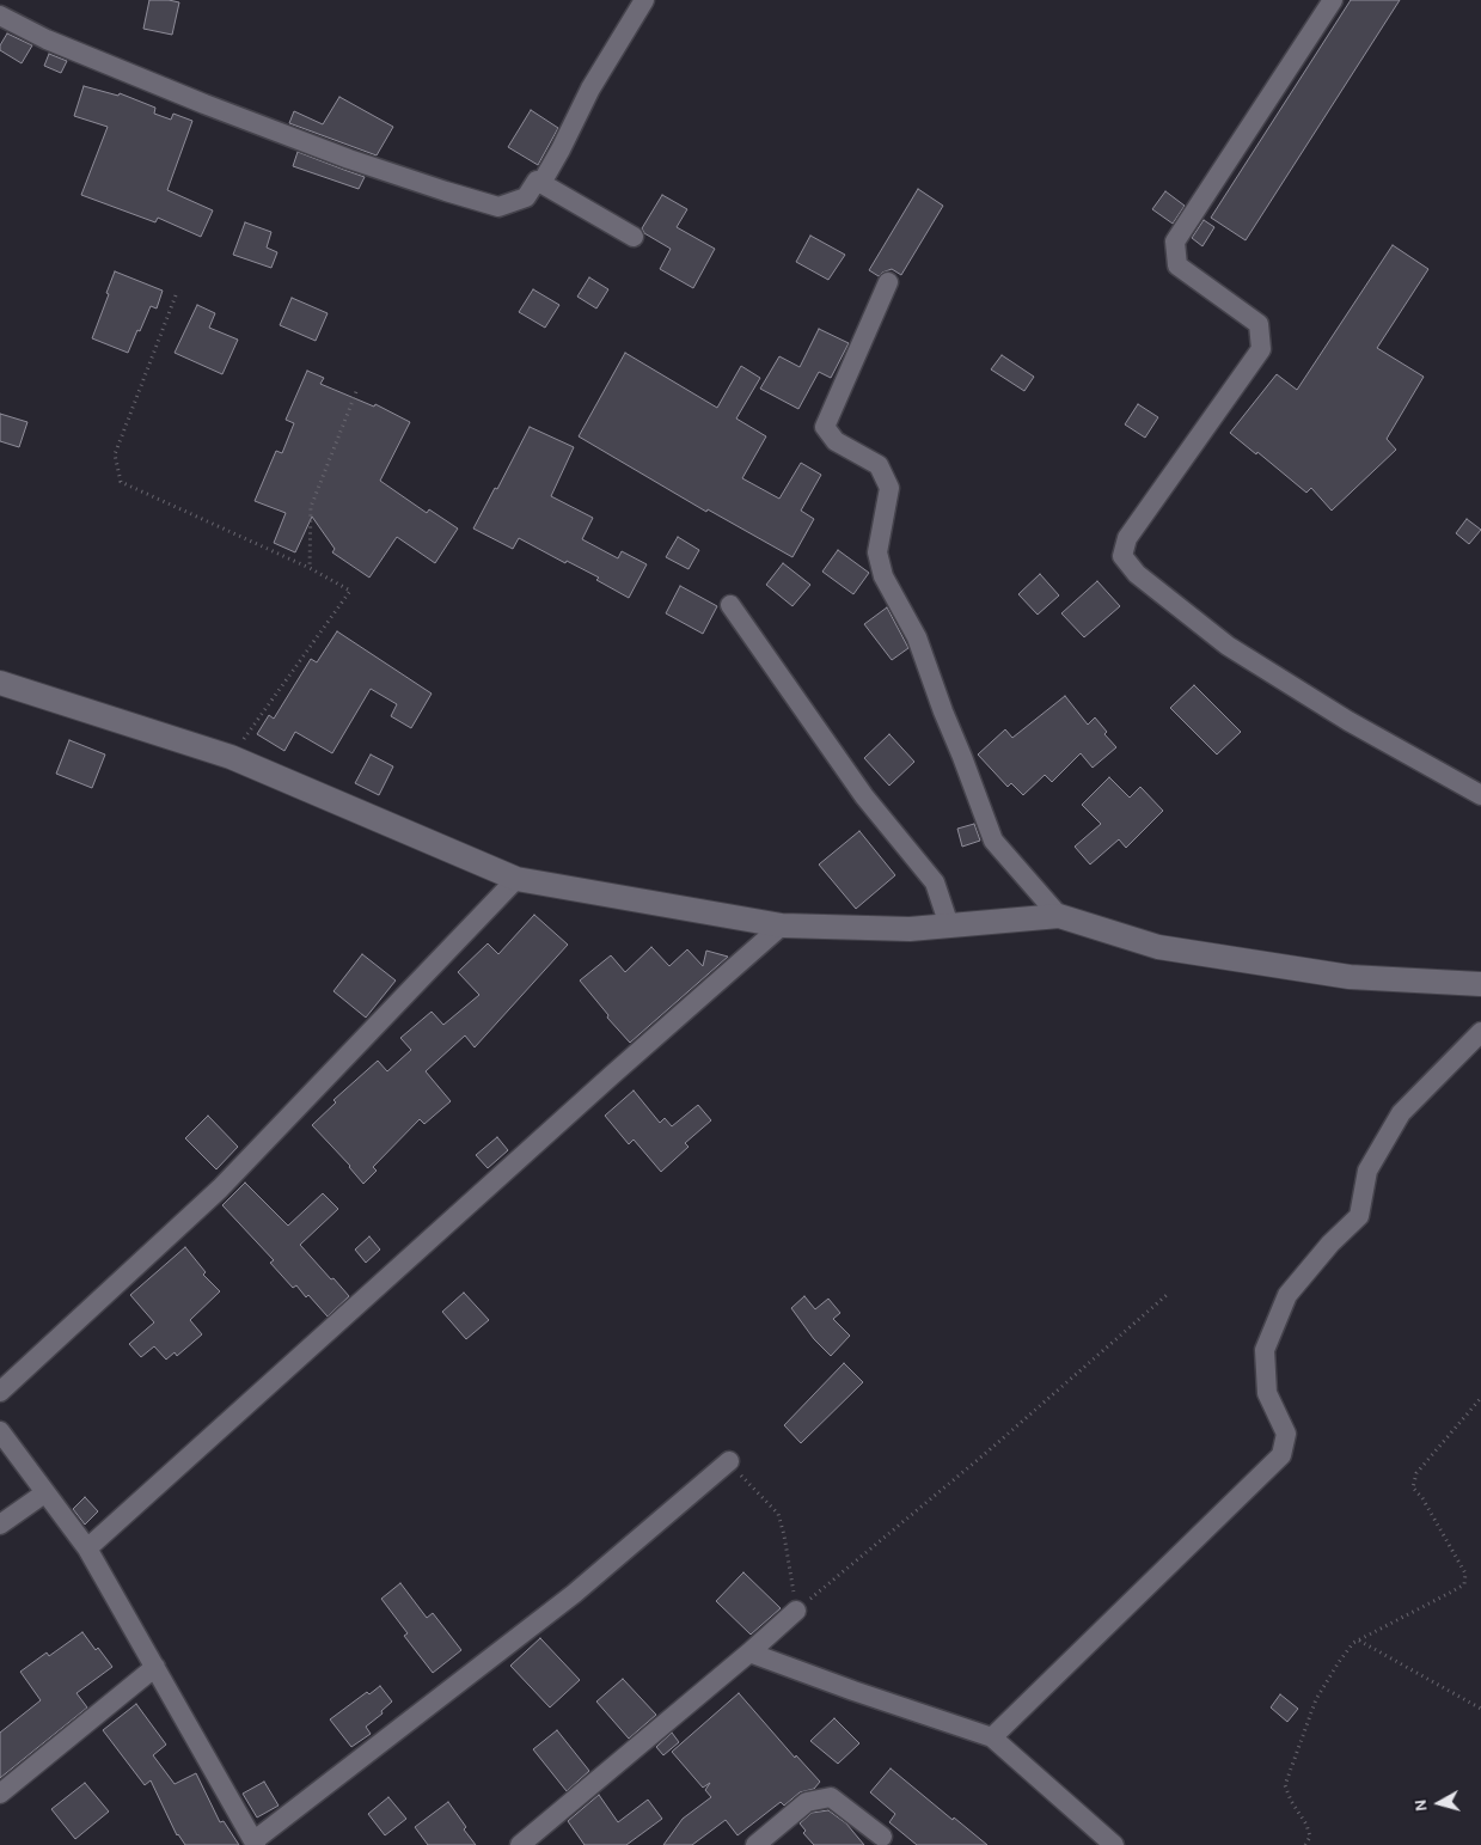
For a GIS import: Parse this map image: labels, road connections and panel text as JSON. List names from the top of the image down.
{
  "north": "left"
}
